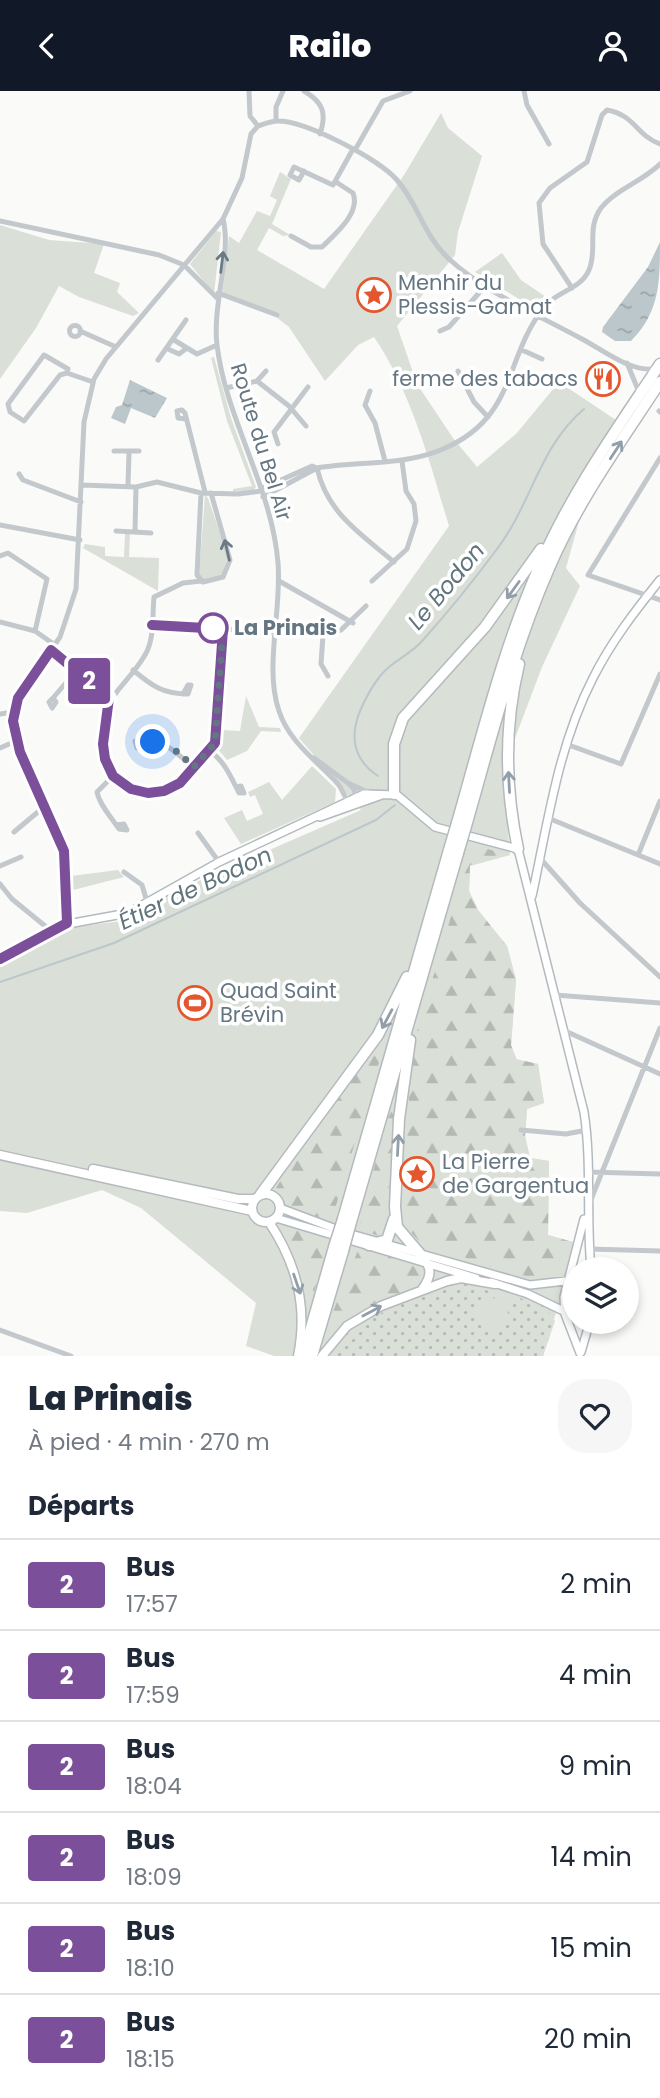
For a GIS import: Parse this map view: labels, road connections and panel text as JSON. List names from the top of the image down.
{
  "streets": {
    "street": ["Route du Bel Air"]
  },
  "water": ["Le Bodon", "Étier de Bodon"],
  "places": {
    "place": ["Menhir du Plessis-Gamat", "La Pierre de Gargentua"],
    "restaurant": ["ferme des tabacs"],
    "other": ["La Prinais"],
    "sports": ["Quad Saint Brévin"]
  },
  "lines": ["bus line 2"],
  "page": {
    "header": "Railo",
    "on_map": "2",
    "heading": [
      ["La Prinais", "À pied · 4 min · 270 m"],
      "Départs"
    ],
    "list": [
      {
        "mark": "2",
        "name": "Bus",
        "note": "17:57",
        "value": "2 min"
      },
      {
        "mark": "2",
        "name": "Bus",
        "note": "17:59",
        "value": "4 min"
      },
      {
        "mark": "2",
        "name": "Bus",
        "note": "18:04",
        "value": "9 min"
      },
      {
        "mark": "2",
        "name": "Bus",
        "note": "18:09",
        "value": "14 min"
      },
      {
        "mark": "2",
        "name": "Bus",
        "note": "18:10",
        "value": "15 min"
      },
      {
        "mark": "2",
        "name": "Bus",
        "note": "18:15",
        "value": "20 min"
      }
    ]
  }
}
